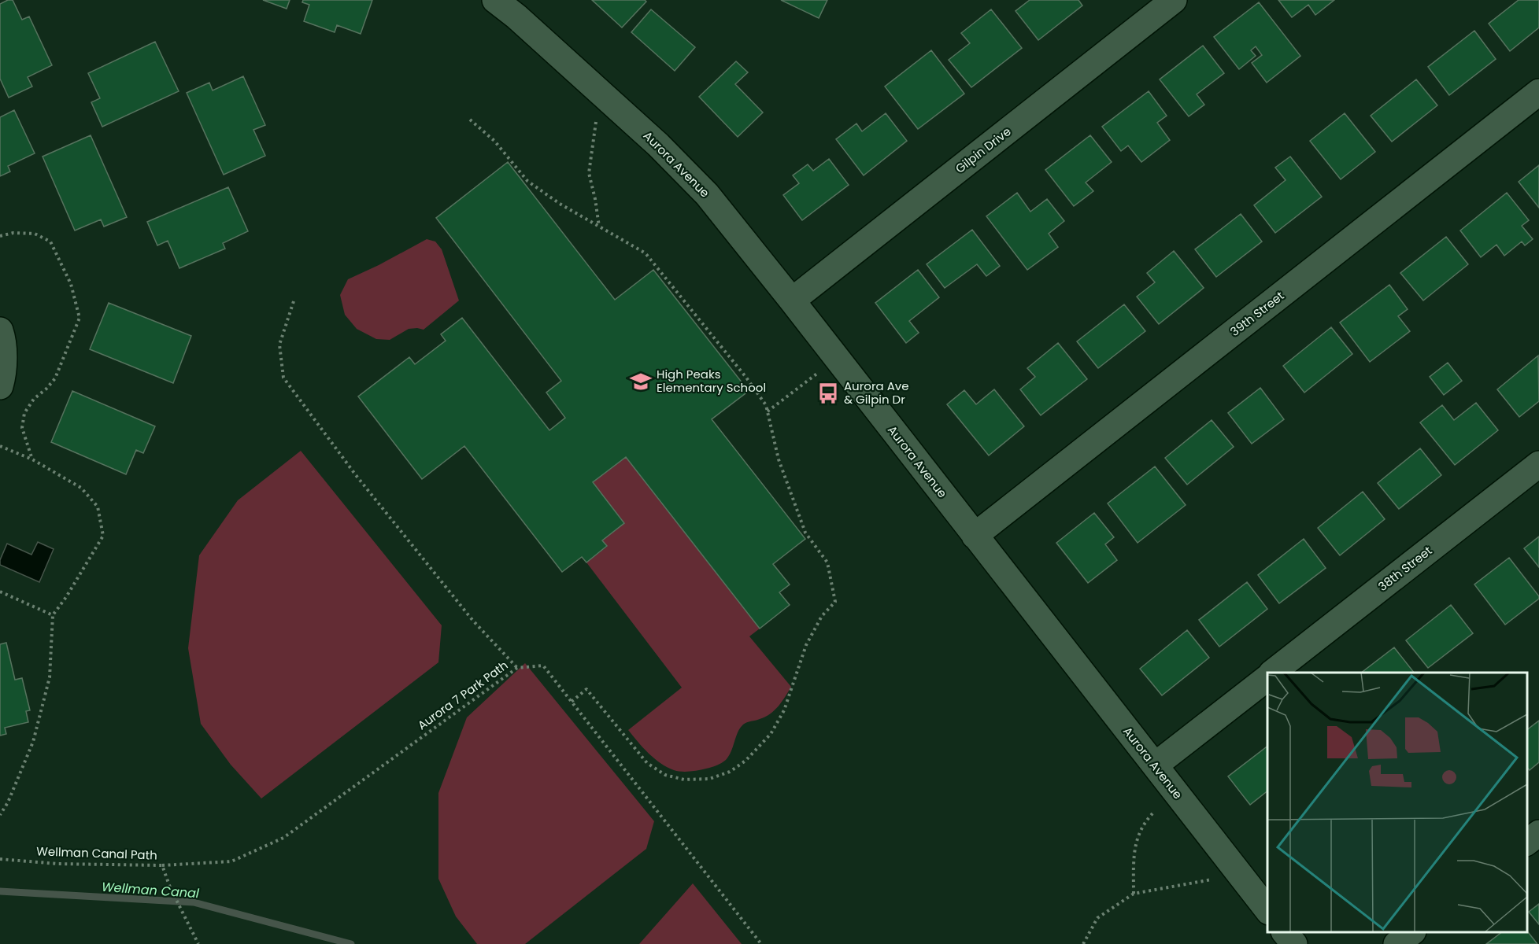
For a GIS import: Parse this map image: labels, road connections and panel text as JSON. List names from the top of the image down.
{
  "streets": {
    "street": [
      "Gilpin Drive",
      "Aurora Avenue",
      "39th Street",
      "38th Street"
    ],
    "path": ["Aurora 7 Park Path", "Wellman Canal Path"]
  },
  "crossings": [
    ["Gilpin Drive", "Aurora Avenue"],
    ["Aurora Avenue", "39th Street"],
    ["Aurora 7 Park Path", "Wellman Canal Path"]
  ],
  "water": ["Wellman Canal"],
  "places": {
    "school or university": ["High Peaks Elementary School"],
    "bus stop": ["Aurora Ave & Gilpin Dr"]
  }
}
